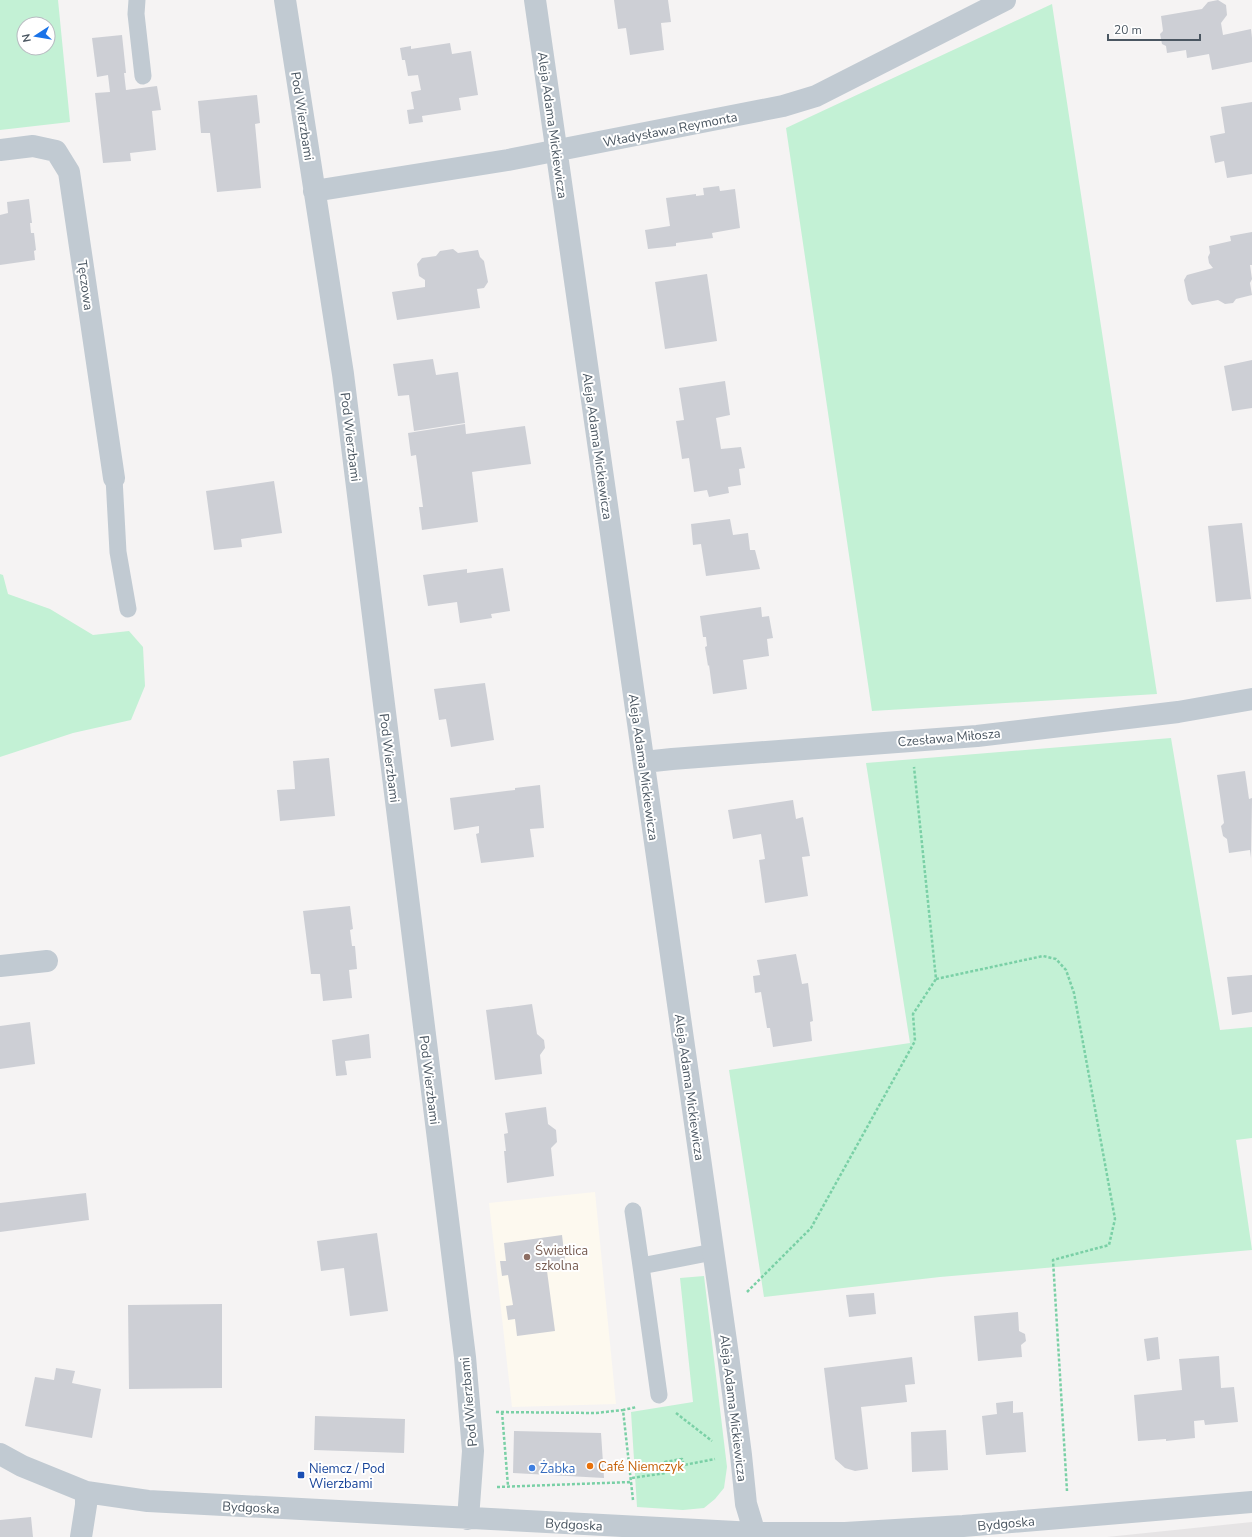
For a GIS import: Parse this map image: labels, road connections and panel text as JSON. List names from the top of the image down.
{
  "streets": {
    "street": [
      "Pod Wierzbami",
      "Aleja Adama Mickiewicza",
      "Władysława Reymonta",
      "Tęczowa",
      "Czesława Miłosza",
      "Bydgoska"
    ]
  },
  "crossings": [
    ["Pod Wierzbami", "Władysława Reymonta"],
    ["Pod Wierzbami", "Bydgoska"],
    ["Aleja Adama Mickiewicza", "Władysława Reymonta"],
    ["Aleja Adama Mickiewicza", "Czesława Miłosza"],
    ["Aleja Adama Mickiewicza", "Bydgoska"]
  ],
  "places": {
    "other": ["Świetlica szkolna", "Café Niemczyk", "Żabka"],
    "transit": ["Niemcz / Pod Wierzbami"]
  },
  "scale_bar": "20 m",
  "north": "left"
}
